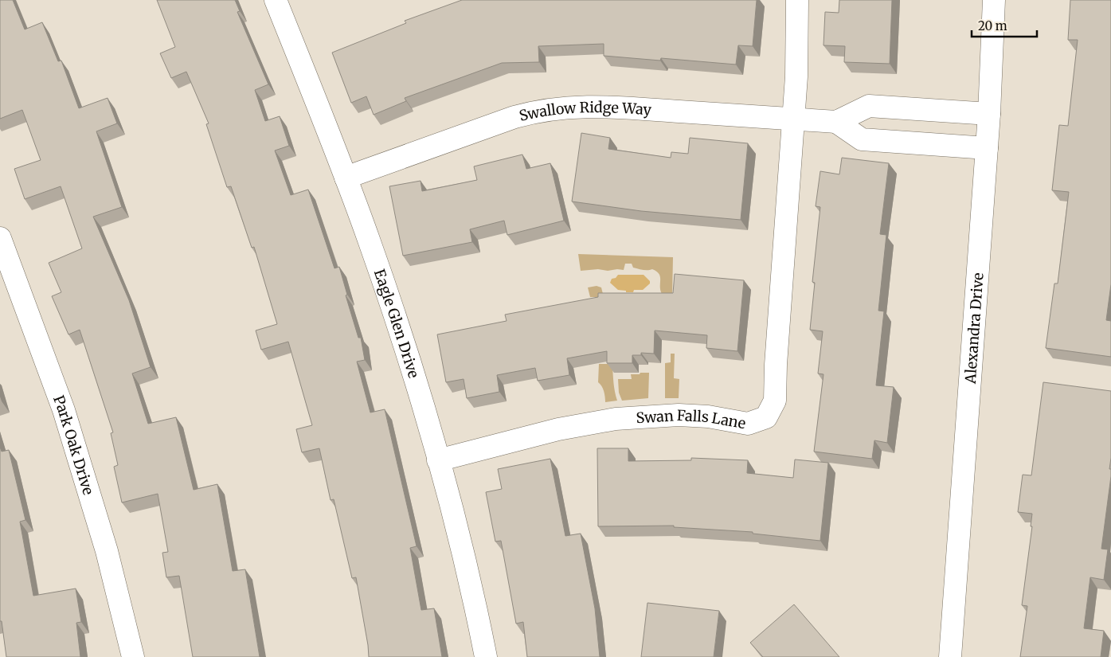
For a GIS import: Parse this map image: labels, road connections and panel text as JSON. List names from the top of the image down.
{
  "streets": {
    "street": [
      "Swallow Ridge Way",
      "Eagle Glen Drive",
      "Alexandra Drive",
      "Swan Falls Lane",
      "Park Oak Drive"
    ]
  },
  "crossings": [
    ["Swallow Ridge Way", "Eagle Glen Drive"],
    ["Swallow Ridge Way", "Alexandra Drive"],
    ["Swallow Ridge Way", "Swan Falls Lane"],
    ["Eagle Glen Drive", "Swan Falls Lane"]
  ],
  "scale_bar": "20 m"
}
